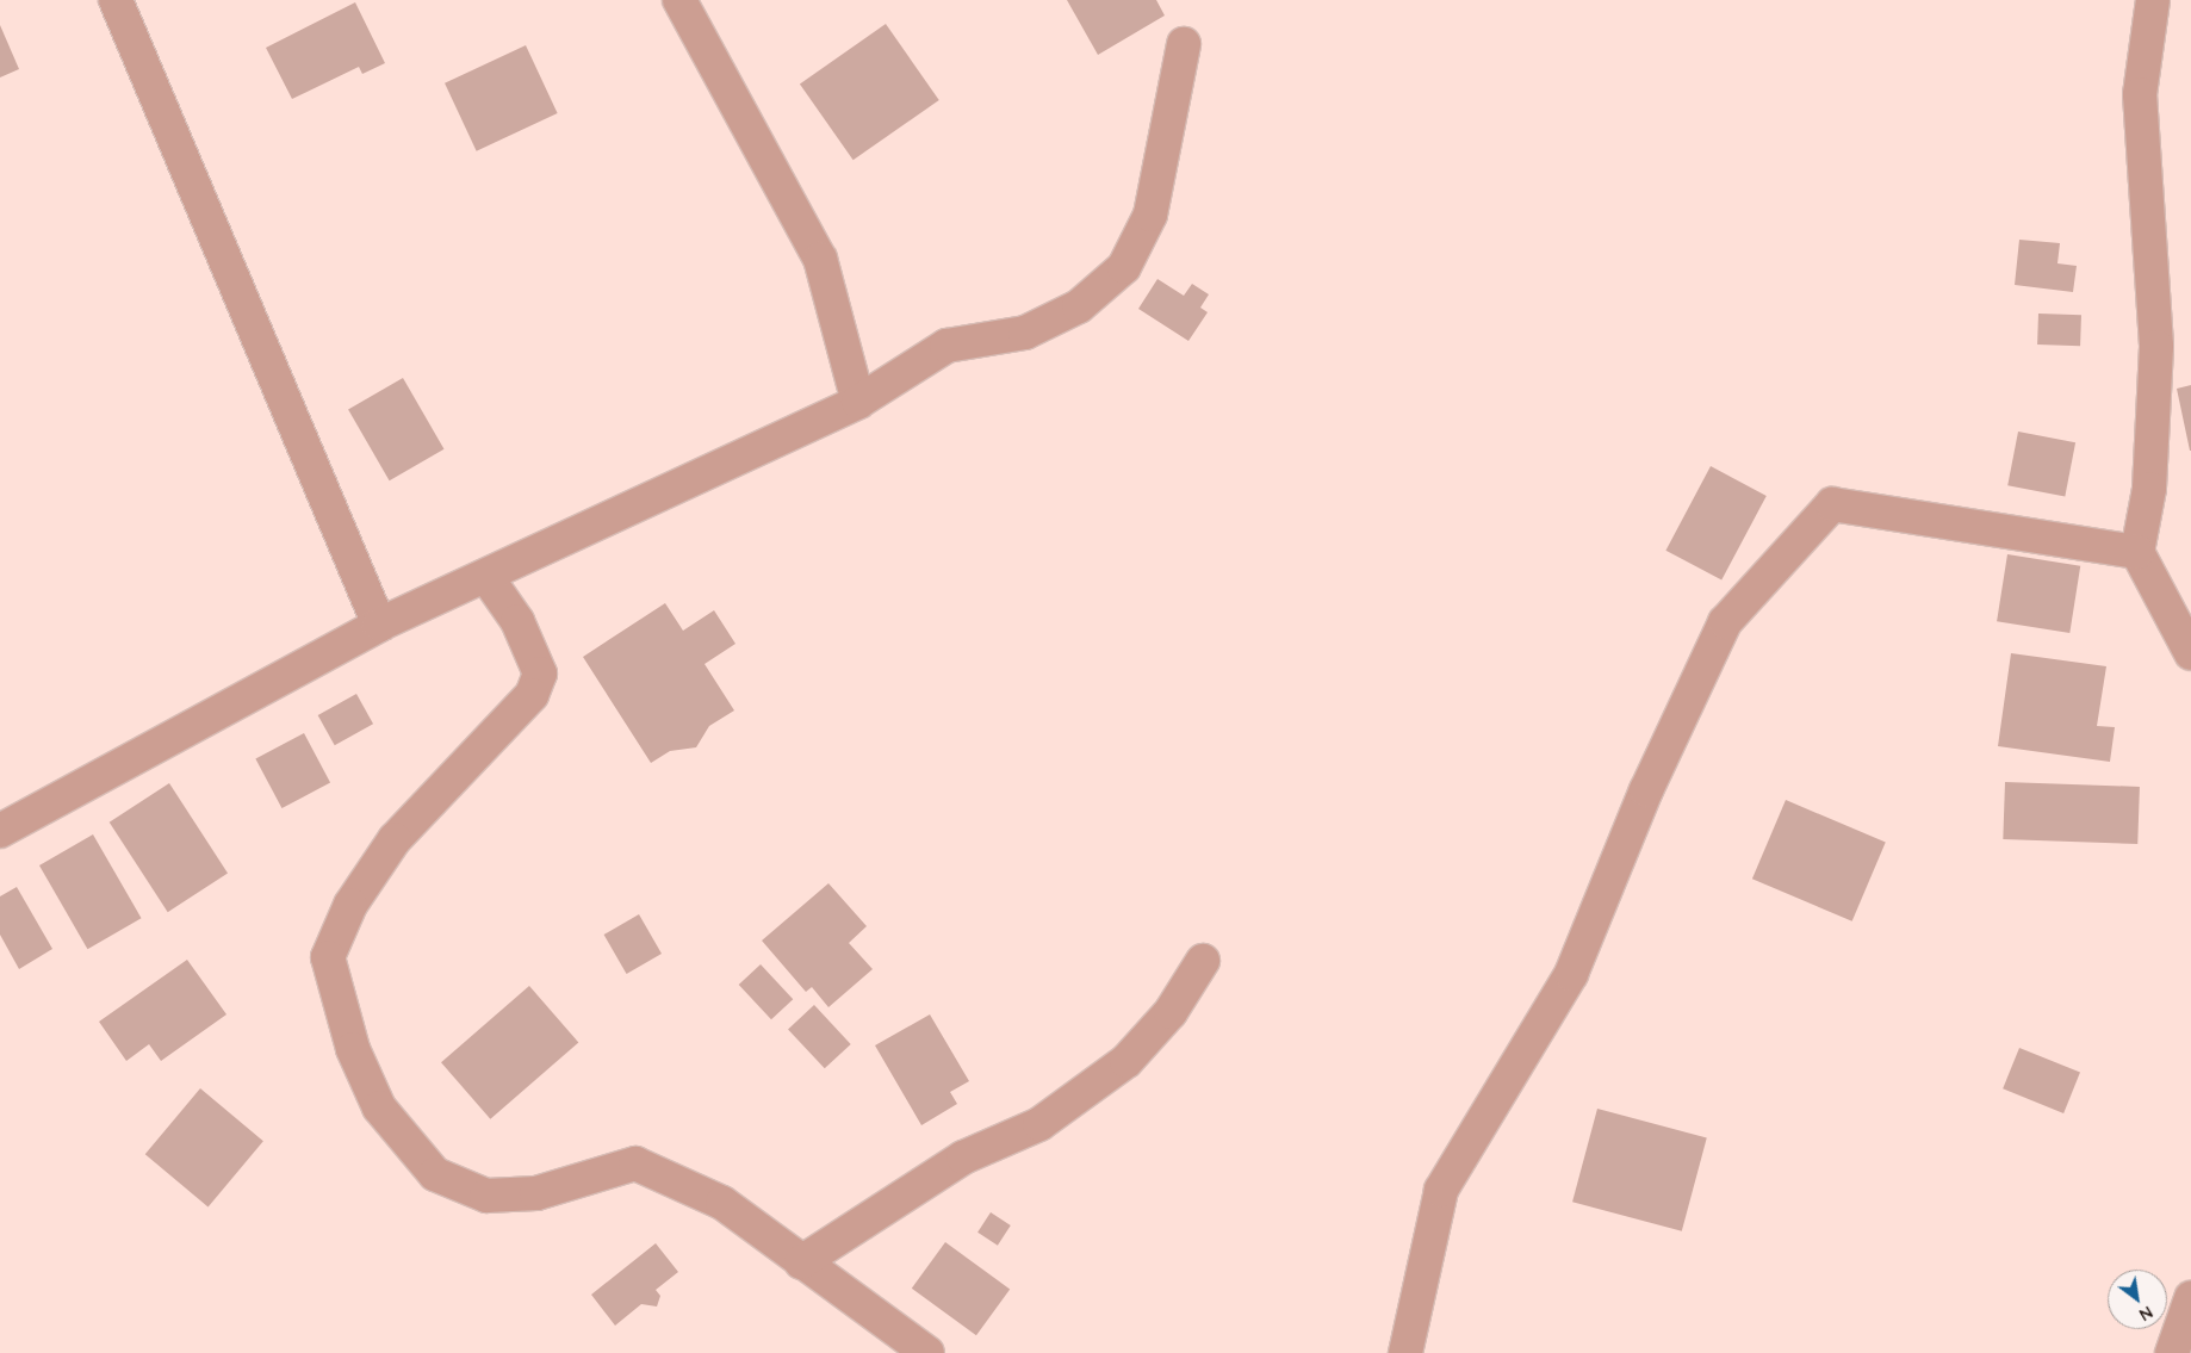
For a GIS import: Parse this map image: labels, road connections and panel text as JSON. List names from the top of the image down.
{
  "north": "bottom right"
}
